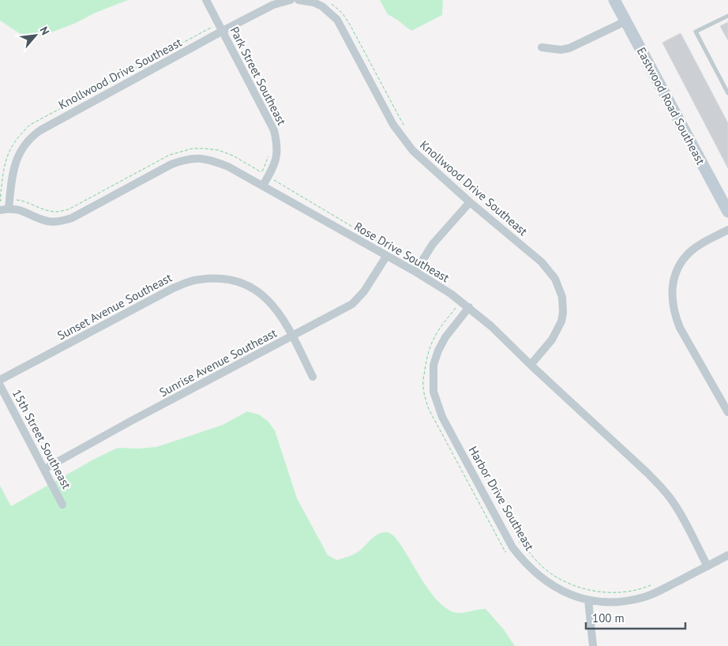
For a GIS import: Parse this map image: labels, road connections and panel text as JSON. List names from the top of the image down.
{
  "streets": {
    "street": [
      "Knollwood Drive Southeast",
      "Park Street Southeast",
      "Eastwood Road Southeast",
      "Rose Drive Southeast",
      "Sunset Avenue Southeast",
      "Sunrise Avenue Southeast",
      "15th Street Southeast",
      "Harbor Drive Southeast"
    ]
  },
  "crossings": [
    ["Knollwood Drive Southeast", "Park Street Southeast"],
    ["Knollwood Drive Southeast", "Rose Drive Southeast"],
    ["Park Street Southeast", "Rose Drive Southeast"],
    ["Rose Drive Southeast", "Sunrise Avenue Southeast"],
    ["Rose Drive Southeast", "Harbor Drive Southeast"],
    ["Sunset Avenue Southeast", "Sunrise Avenue Southeast"],
    ["Sunrise Avenue Southeast", "15th Street Southeast"]
  ],
  "scale_bar": "100 m",
  "north": "top right"
}
